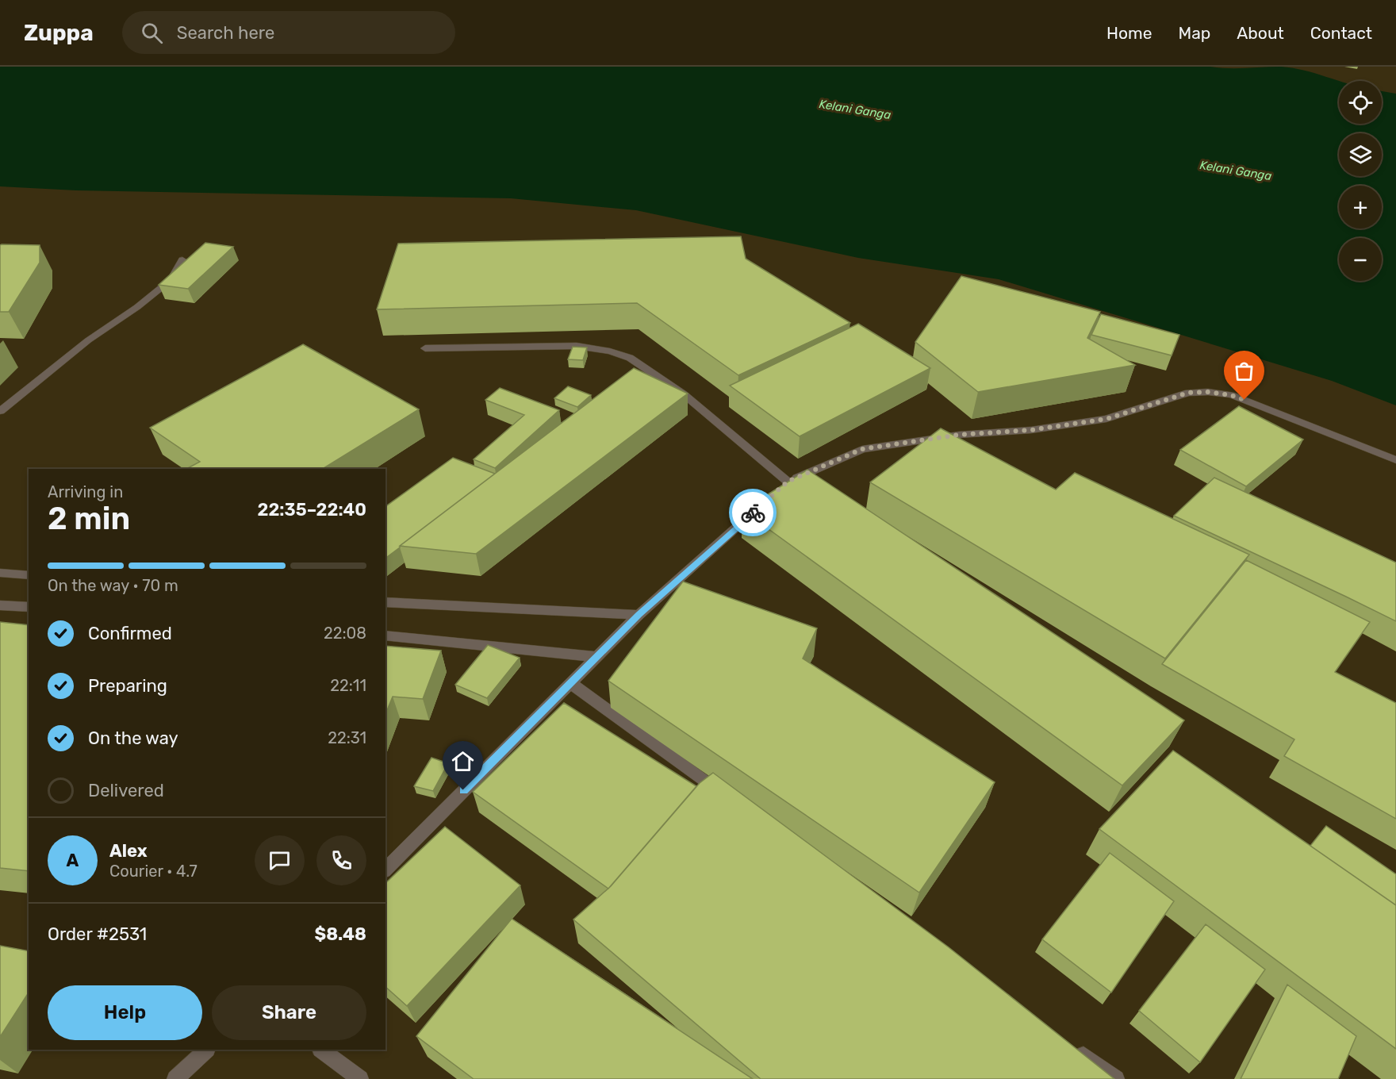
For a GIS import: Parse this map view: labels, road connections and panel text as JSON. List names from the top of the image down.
{
  "water": ["Kelani Ganga"],
  "page": {
    "header": "Zuppa",
    "search": "Search here",
    "nav": [
      "Home",
      "Map",
      "About",
      "Contact"
    ],
    "map_buttons": ["+", "−"],
    "heading": ["2 min", "Arriving in", "22:35–22:40"],
    "panel": [
      "Alex",
      "Courier · 4.7",
      "Order #2531",
      "$8.48"
    ],
    "bar": "On the way · 70 m",
    "list": [
      ["Confirmed", "22:08"],
      ["Preparing", "22:11"],
      ["On the way", "22:31"],
      "Delivered"
    ],
    "round": "A",
    "buttons": ["Help", "Share"]
  }
}
